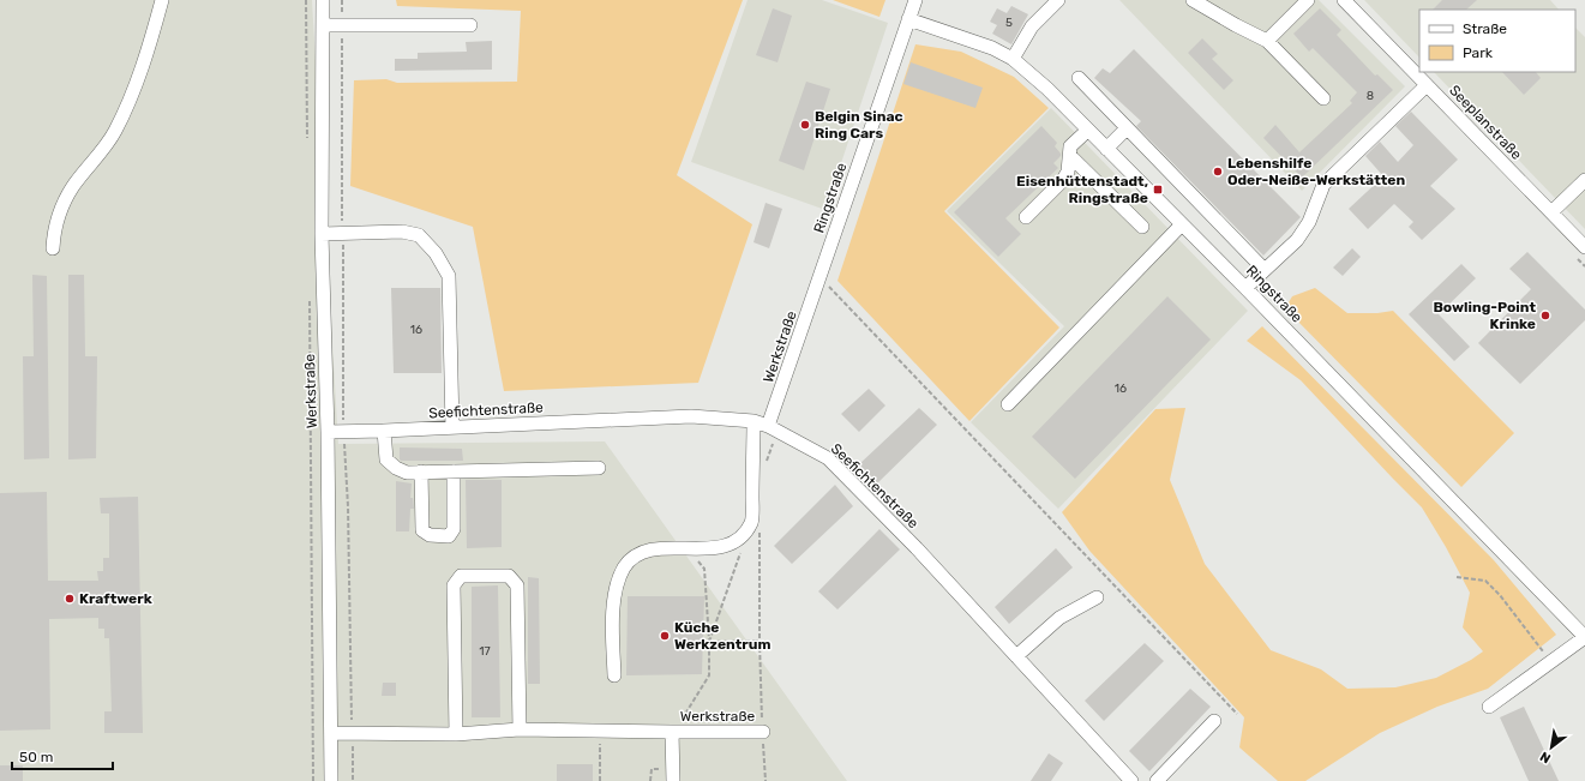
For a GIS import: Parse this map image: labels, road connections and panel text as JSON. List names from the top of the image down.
{
  "streets": {
    "street": [
      "Seeplanstraße",
      "Ringstraße",
      "Werkstraße",
      "Seefichtenstraße"
    ]
  },
  "crossings": [
    ["Ringstraße", "Werkstraße"],
    ["Werkstraße", "Seefichtenstraße"]
  ],
  "places": {
    "other": [
      "Belgin Sinac Ring Cars",
      "Lebenshilfe Oder-Neiße-Werkstätten",
      "Bowling-Point Krinke",
      "Kraftwerk",
      "Küche Werkzentrum"
    ],
    "transit": ["Eisenhüttenstadt, Ringstraße"]
  },
  "house_numbers": [
    "5",
    "8",
    "16",
    "16",
    "17"
  ],
  "legend": ["Straße", "Park"],
  "scale_bar": "50 m",
  "north": "bottom left"
}
